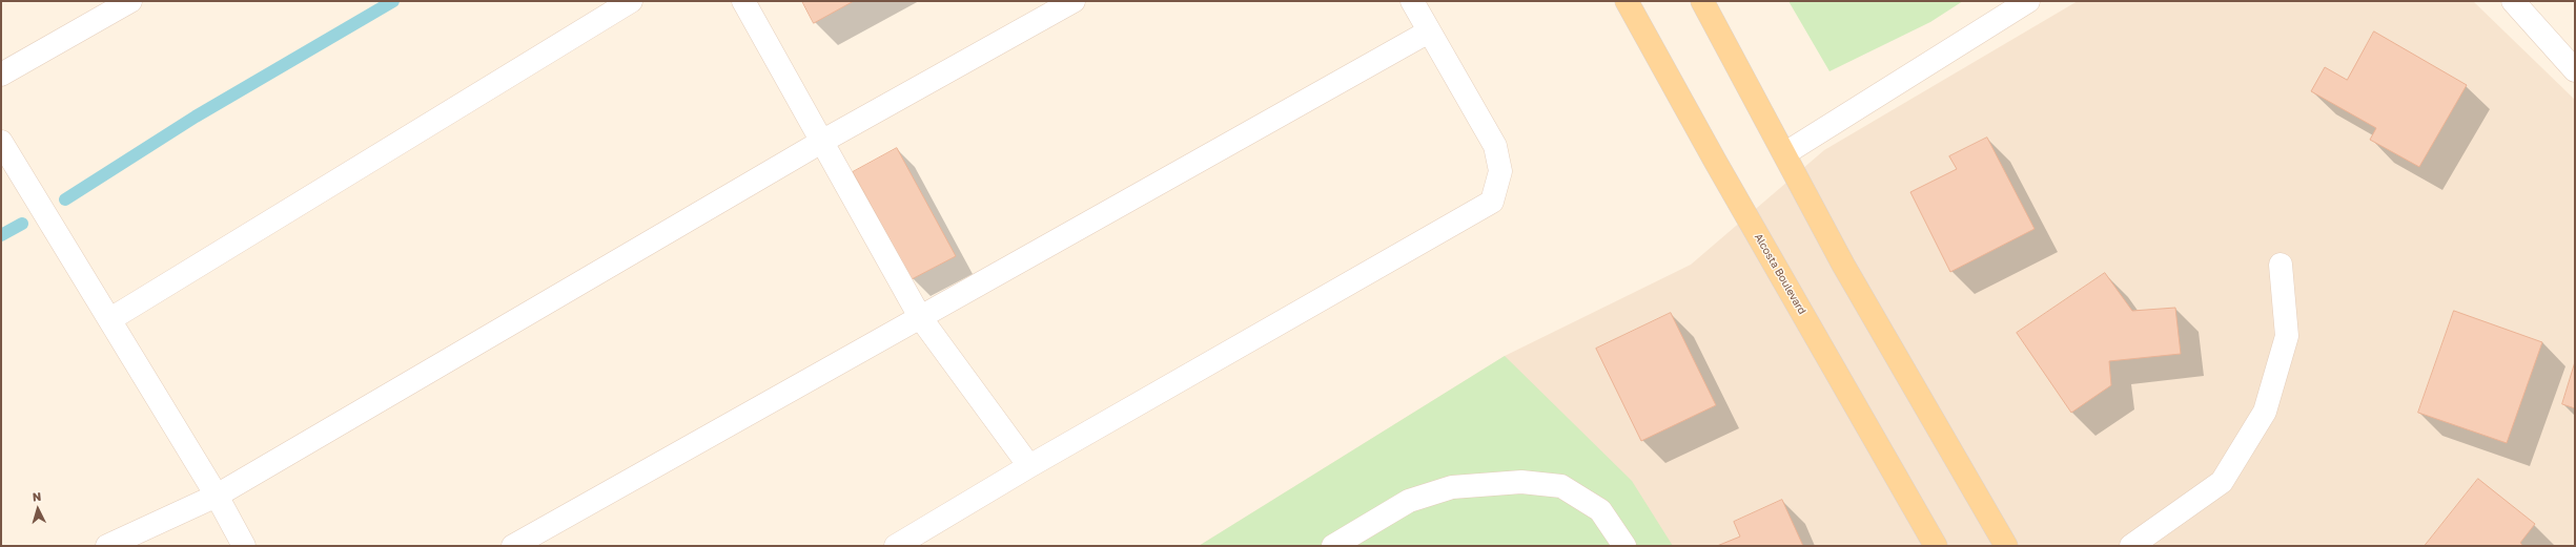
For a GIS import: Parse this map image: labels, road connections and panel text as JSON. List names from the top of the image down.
{
  "streets": {
    "main road": ["Alcosta Boulevard"]
  },
  "north": "top"
}
